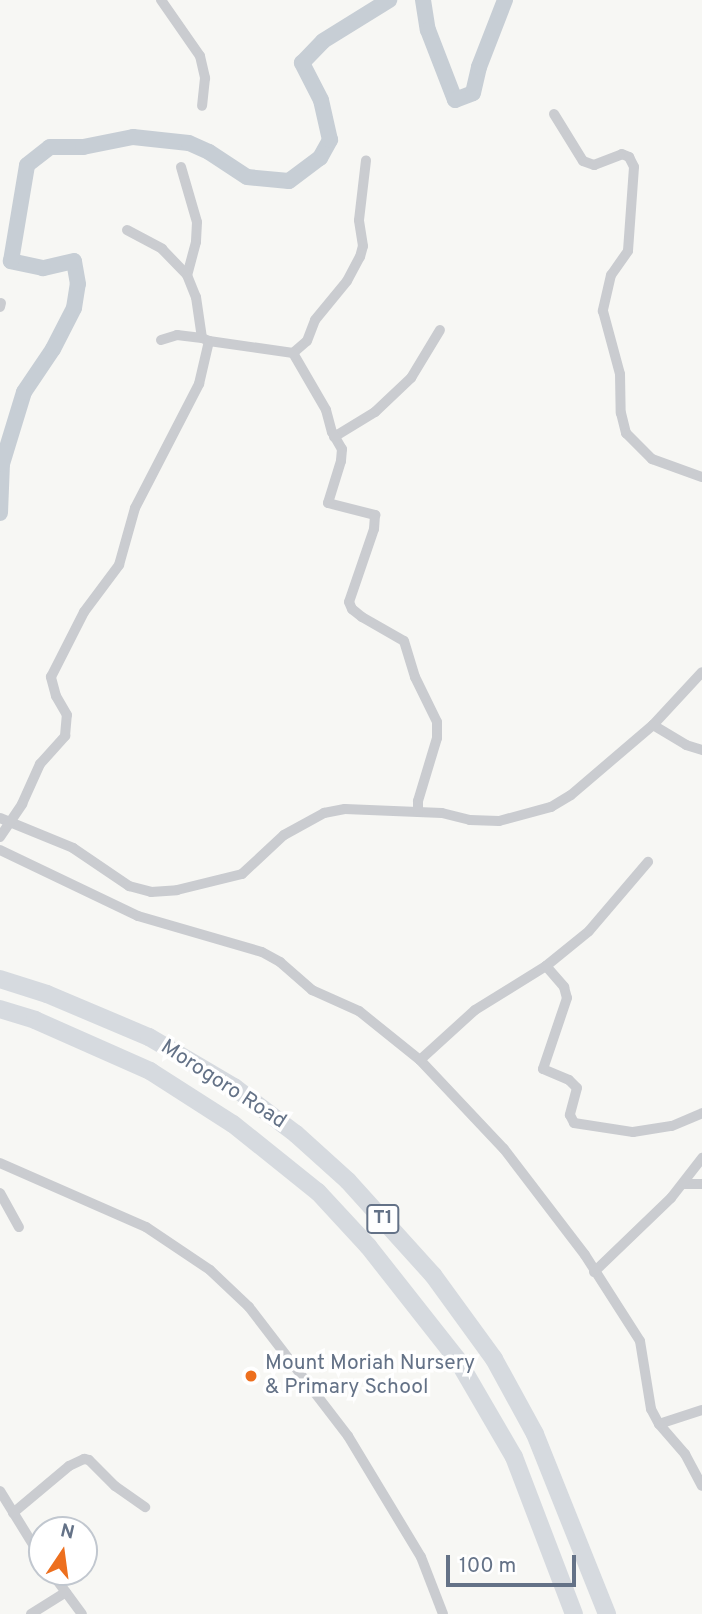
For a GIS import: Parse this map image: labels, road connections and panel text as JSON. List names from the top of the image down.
{
  "streets": {
    "highway": ["Morogoro Road", "T1"]
  },
  "places": ["Mount Moriah Nursery & Primary School"],
  "scale_bar": "100 m",
  "north": "top"
}
